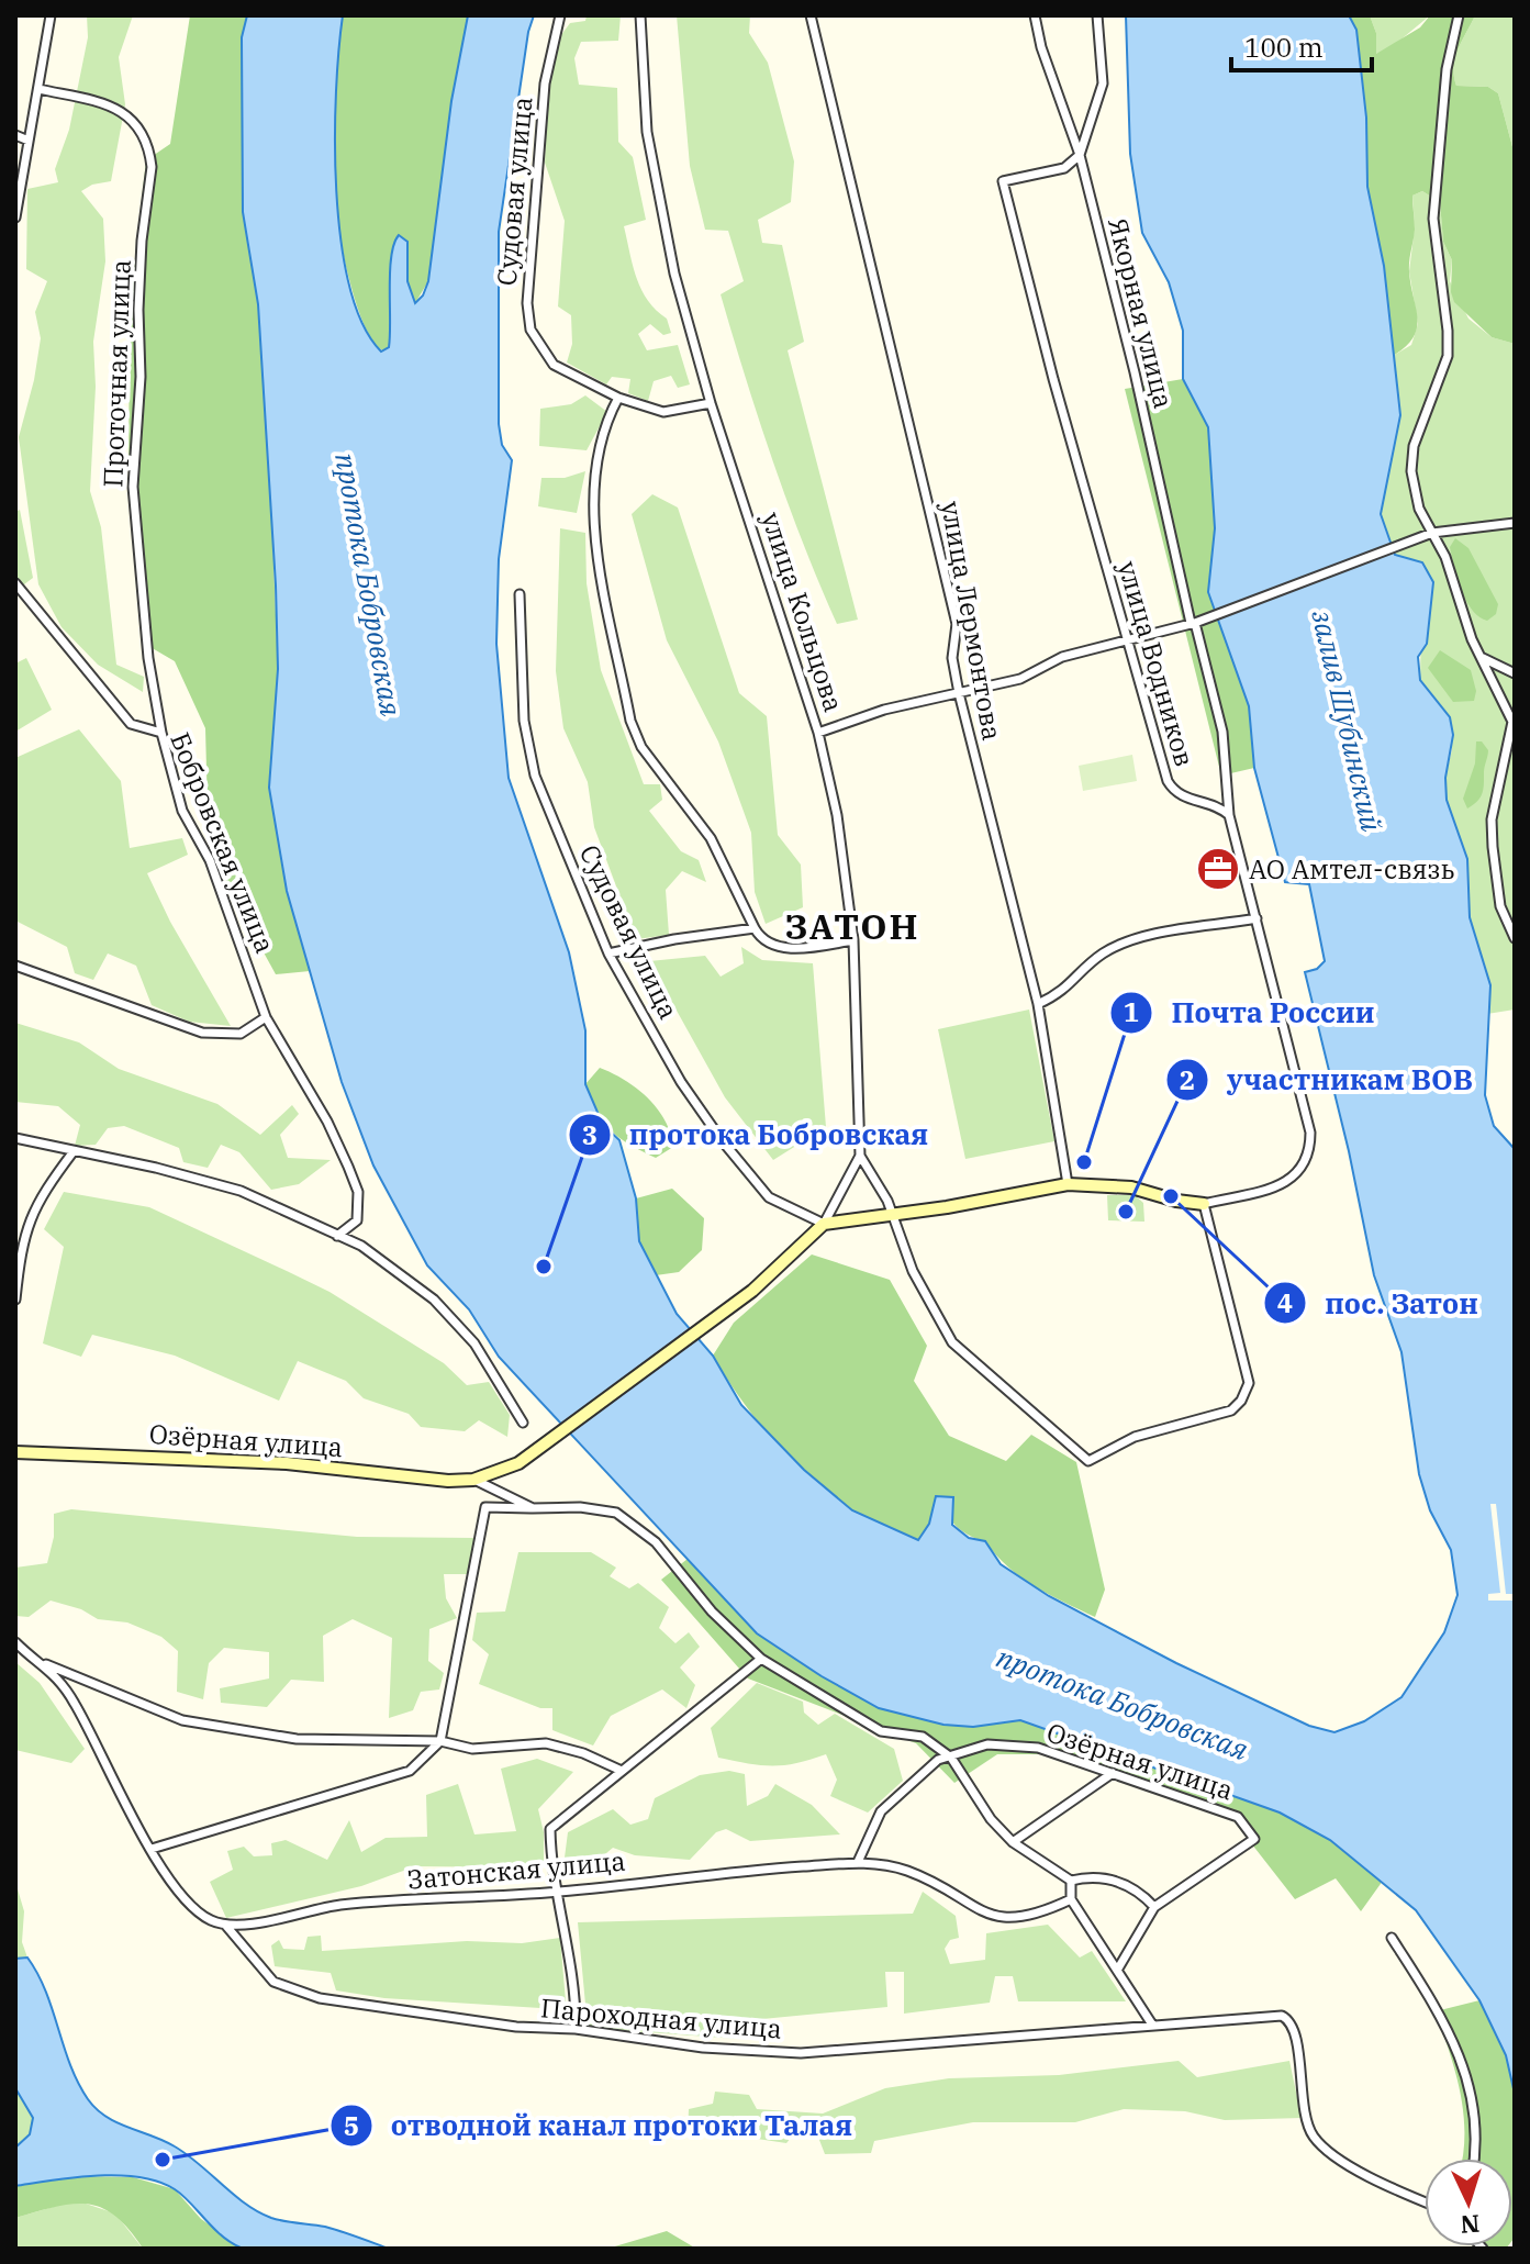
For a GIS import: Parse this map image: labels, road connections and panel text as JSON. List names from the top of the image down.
{
  "streets": {
    "street": [
      "Судовая улица",
      "Якорная улица",
      "Проточная улица",
      "улица Кольцова",
      "улица Лермонтова",
      "улица Водников",
      "Бобровская улица",
      "Озёрная улица",
      "Затонская улица",
      "Пароходная улица"
    ]
  },
  "crossings": [
    ["Судовая улица", "улица Кольцова"],
    ["Судовая улица", "Озёрная улица"],
    ["Якорная улица", "улица Водников"],
    ["Проточная улица", "Бобровская улица"],
    ["улица Кольцова", "Озёрная улица"],
    ["Озёрная улица", "Затонская улица"],
    ["Затонская улица", "Пароходная улица"]
  ],
  "districts": ["ЗАТОН"],
  "water": ["протока Бобровская", "залив Шубинский"],
  "places": {
    "office": ["АО Амтел-связь"],
    "other": [
      "Почта России",
      "пос. Затон",
      "участникам ВОВ",
      "протока Бобровская",
      "отводной канал протоки Талая"
    ]
  },
  "scale_bar": "100 m",
  "north": "bottom"
}
